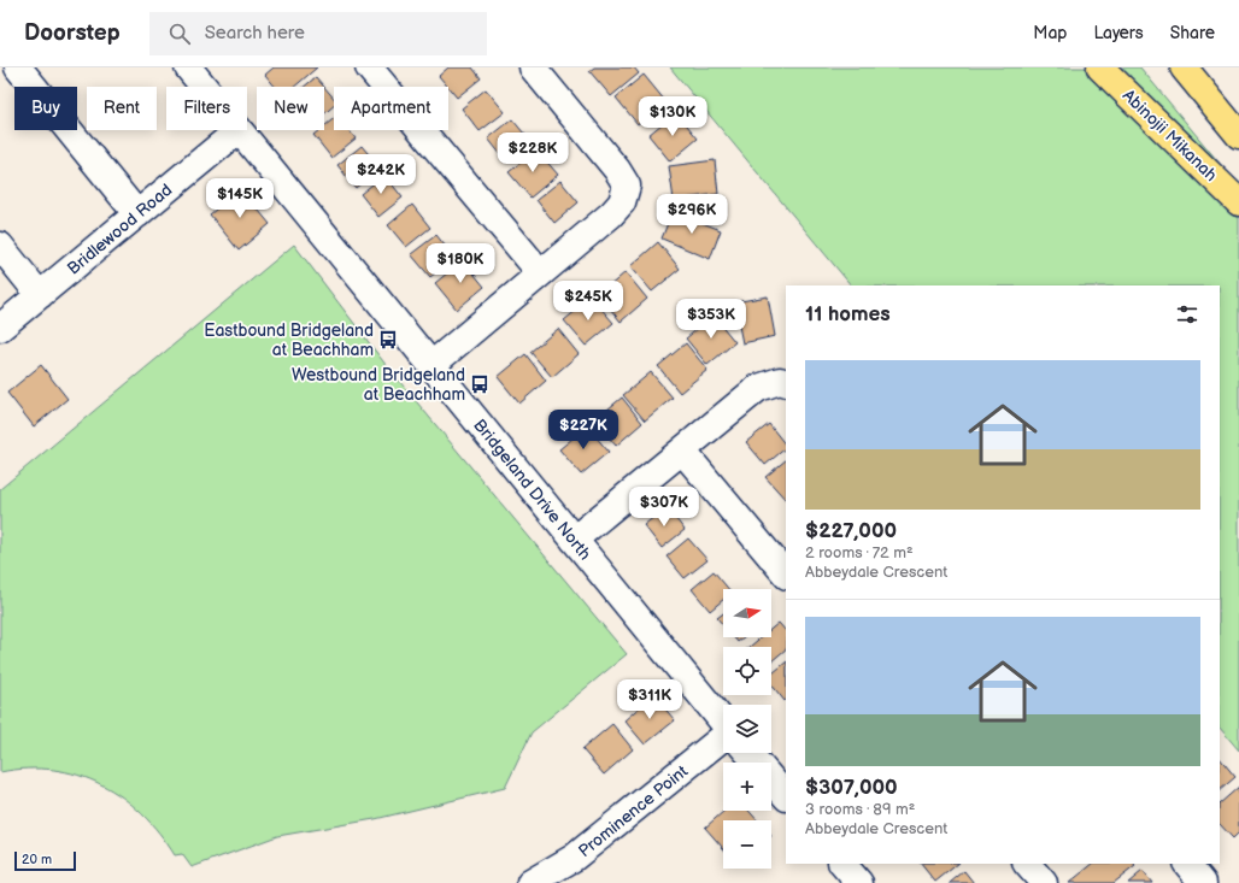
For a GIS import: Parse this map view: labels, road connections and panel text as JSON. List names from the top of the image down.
{
  "streets": {
    "main road": ["Abinojii Mikanah"],
    "street": ["Bridlewood Road", "Bridgeland Drive North", "Prominence Point"]
  },
  "crossings": [
    ["Bridlewood Road", "Bridgeland Drive North"]
  ],
  "places": {
    "bus stop": ["Eastbound Bridgeland at Beachham", "Westbound Bridgeland at Beachham"]
  },
  "scale_bar": "20 m",
  "north": "right",
  "page": {
    "header": "Doorstep",
    "search": "Search here",
    "nav": ["Map", "Layers", "Share"],
    "chip": [
      "Buy",
      "Rent",
      "Filters",
      "New",
      "Apartment"
    ],
    "price": [
      "$130K",
      "$228K",
      "$242K",
      "$145K",
      "$296K",
      "$180K",
      "$245K",
      "$353K",
      "$227K",
      "$307K",
      "$311K"
    ],
    "heading": "11 homes",
    "list": [
      {
        "name": "$227,000",
        "note": "2 rooms · 72 m² · Abbeydale Crescent"
      },
      {
        "name": "$307,000",
        "note": "3 rooms · 89 m² · Abbeydale Crescent"
      }
    ],
    "map_buttons": ["+", "−"],
    "scale": "20 m"
  }
}
